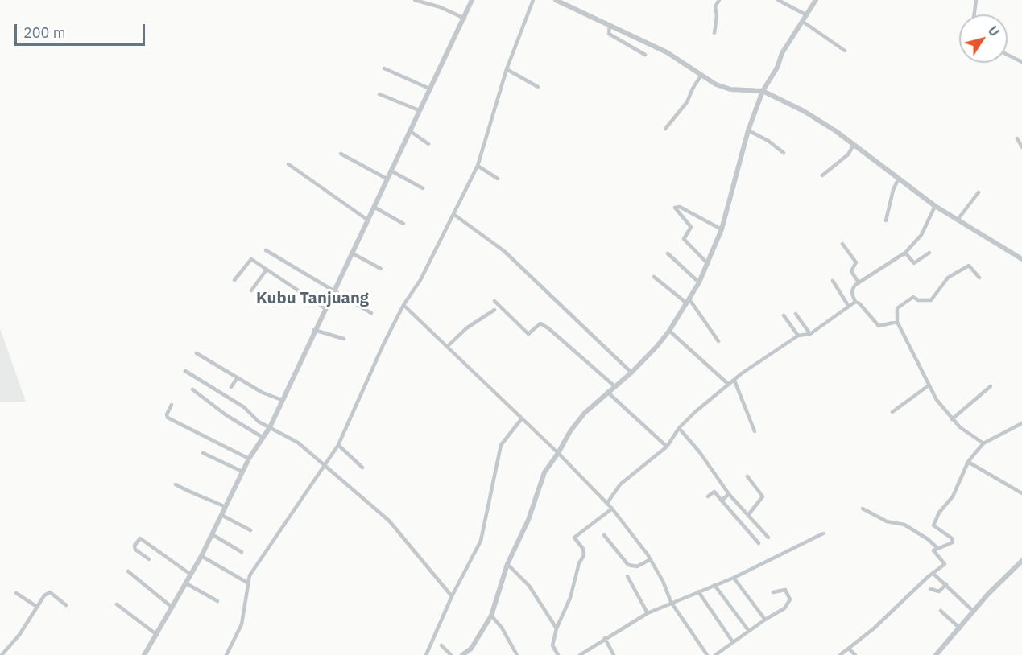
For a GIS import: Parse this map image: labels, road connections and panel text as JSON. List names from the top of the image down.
{
  "districts": ["Kubu Tanjuang"],
  "scale_bar": "200 m",
  "north": "top right"
}
